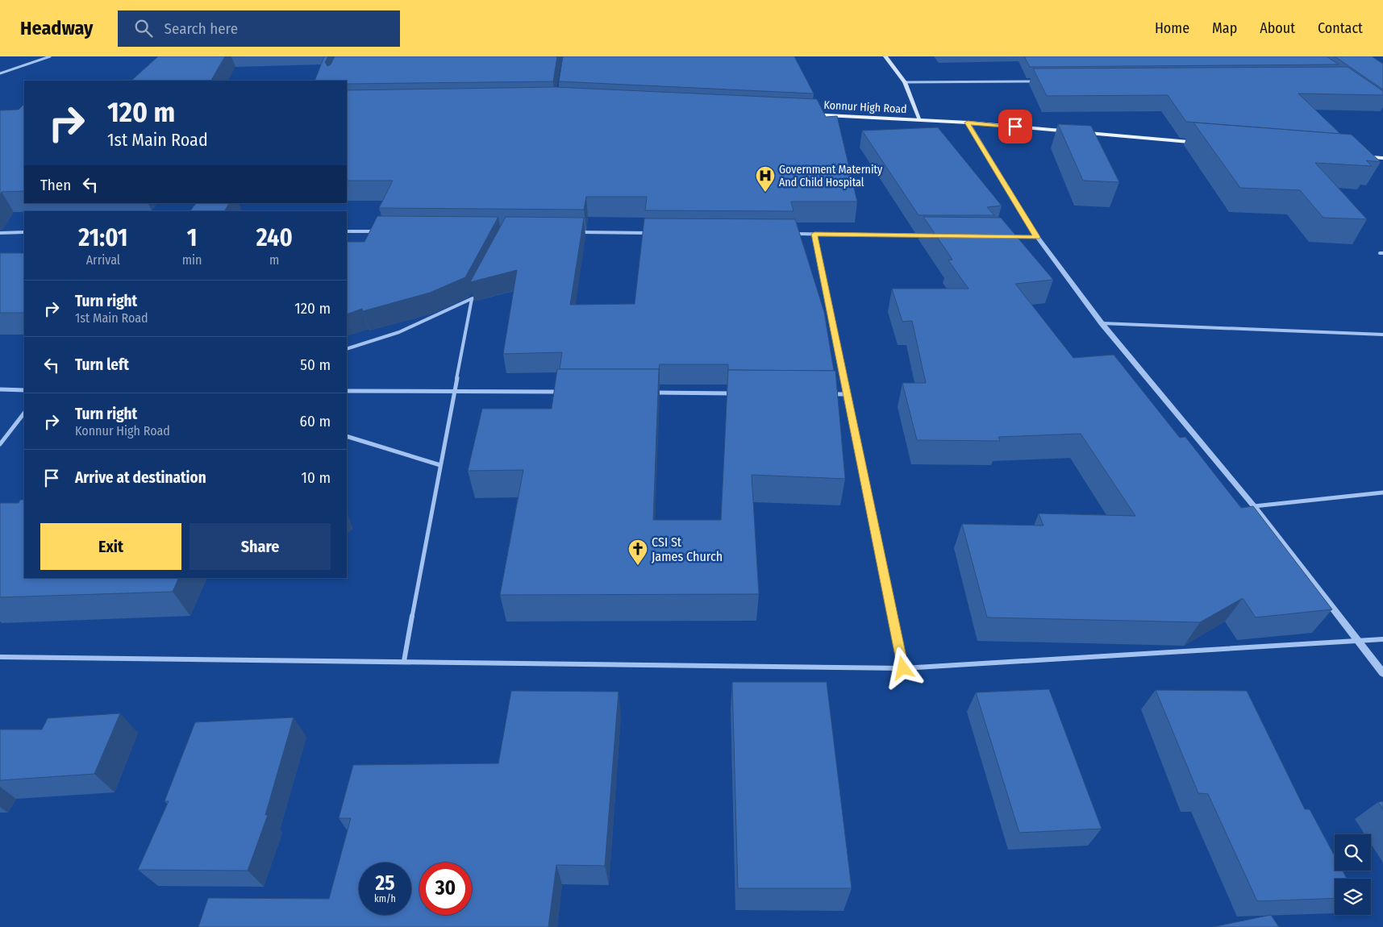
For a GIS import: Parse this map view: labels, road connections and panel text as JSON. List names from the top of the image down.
{
  "streets": {
    "main road": ["Konnur High Road"]
  },
  "places": {
    "hospital": ["Government Maternity And Child Hospital"],
    "church": ["CSI St James Church"]
  },
  "page": {
    "header": "Headway",
    "search": "Search here",
    "nav": [
      "Home",
      "Map",
      "About",
      "Contact"
    ],
    "turn": ["120 m", "1st Main Road"],
    "then": "Then",
    "eta": [
      "21:01",
      "Arrival",
      "1",
      "min",
      "240",
      "m"
    ],
    "list": [
      {
        "name": "Turn right",
        "note": "1st Main Road",
        "value": "120 m"
      },
      {
        "name": "Turn left",
        "value": "50 m"
      },
      {
        "name": "Turn right",
        "note": "Konnur High Road",
        "value": "60 m"
      },
      {
        "name": "Arrive at destination",
        "value": "10 m"
      }
    ],
    "buttons": ["Exit", "Share"],
    "speed": "25 km/h",
    "limit": "30"
  }
}
